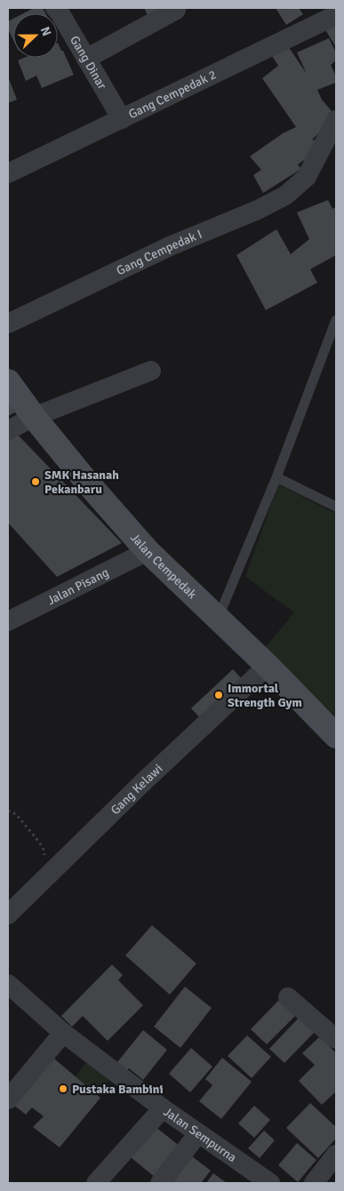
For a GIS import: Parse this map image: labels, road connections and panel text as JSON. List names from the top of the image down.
{
  "streets": {
    "street": [
      "Gang Dinar",
      "Gang Cempedak 2",
      "Gang Cempedak I",
      "Jalan Cempedak",
      "Jalan Pisang",
      "Gang Kelawi",
      "Jalan Sempurna"
    ]
  },
  "crossings": [
    ["Gang Dinar", "Gang Cempedak 2"],
    ["Jalan Cempedak", "Jalan Pisang"],
    ["Jalan Cempedak", "Gang Kelawi"]
  ],
  "places": ["SMK Hasanah Pekanbaru", "Immortal Strength Gym", "Pustaka Bambini"],
  "north": "right"
}
